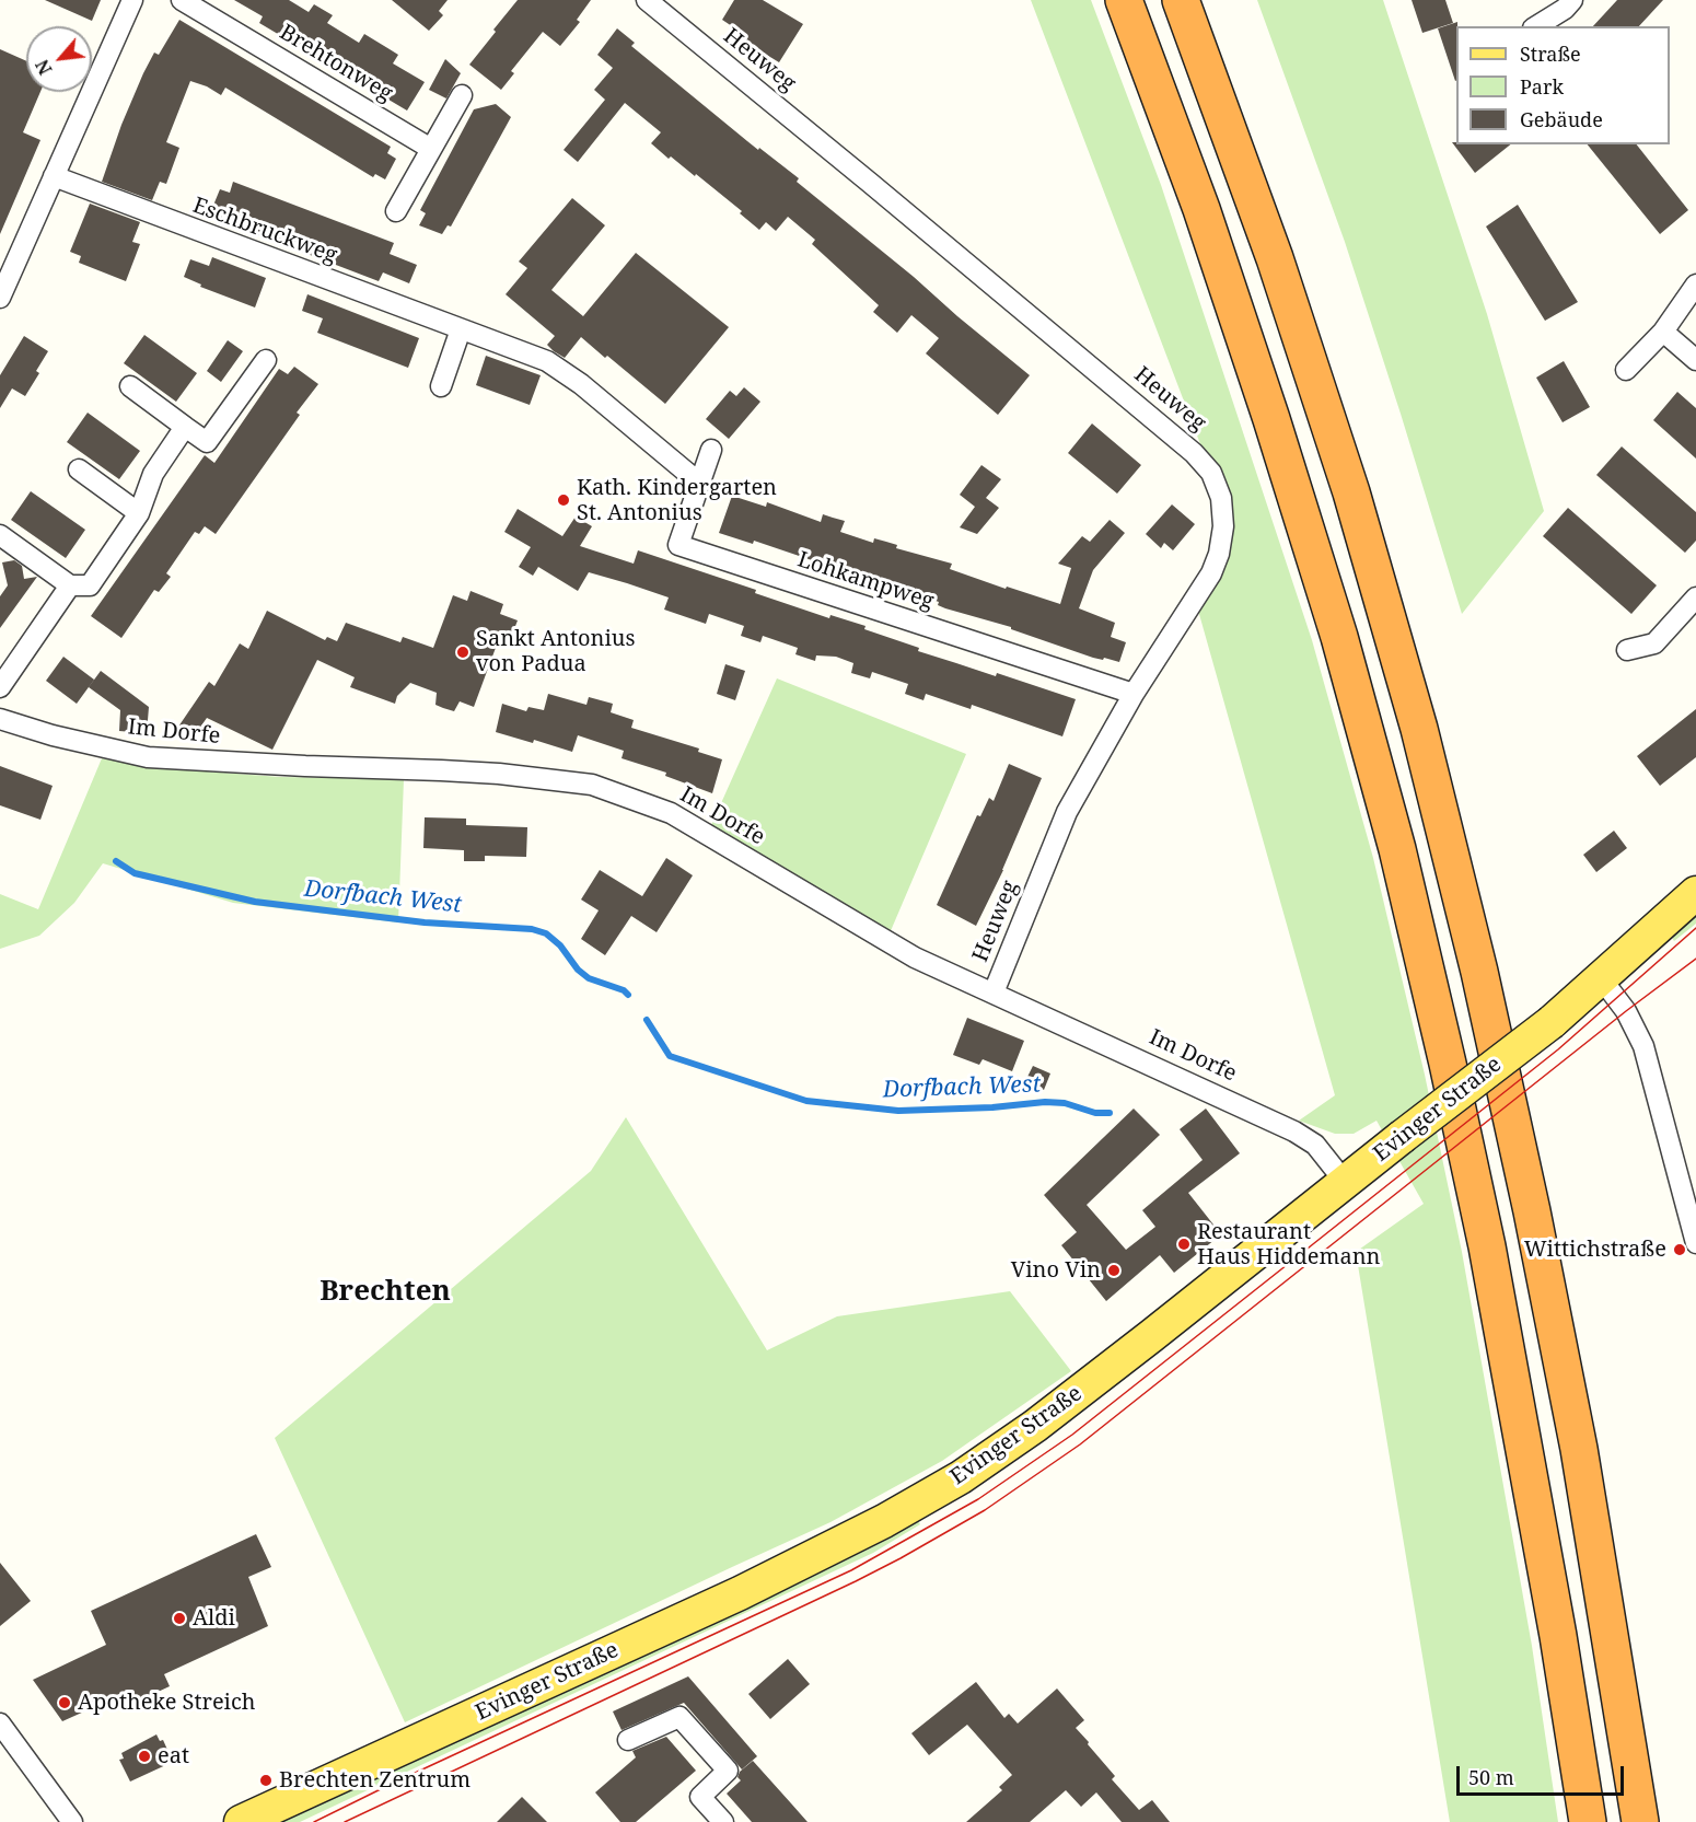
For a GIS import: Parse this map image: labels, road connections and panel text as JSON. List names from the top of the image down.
{
  "streets": {
    "main road": ["Evinger Straße"],
    "street": [
      "Heuweg",
      "Brehtonweg",
      "Eschbruckweg",
      "Lohkampweg",
      "Im Dorfe"
    ]
  },
  "crossings": [
    ["Heuweg", "Lohkampweg"],
    ["Heuweg", "Im Dorfe"],
    ["Eschbruckweg", "Lohkampweg"],
    ["Im Dorfe", "Evinger Straße"]
  ],
  "districts": ["Brechten"],
  "water": ["Dorfbach West"],
  "places": [
    "Kath. Kindergarten St. Antonius",
    "Sankt Antonius von Padua",
    "Restaurant Haus Hiddemann",
    "Wittichstraße",
    "Vino Vin",
    "Aldi",
    "Apotheke Streich",
    "eat",
    "Brechten Zentrum"
  ],
  "legend": ["Straße", "Park", "Gebäude"],
  "scale_bar": "50 m",
  "north": "bottom left"
}
